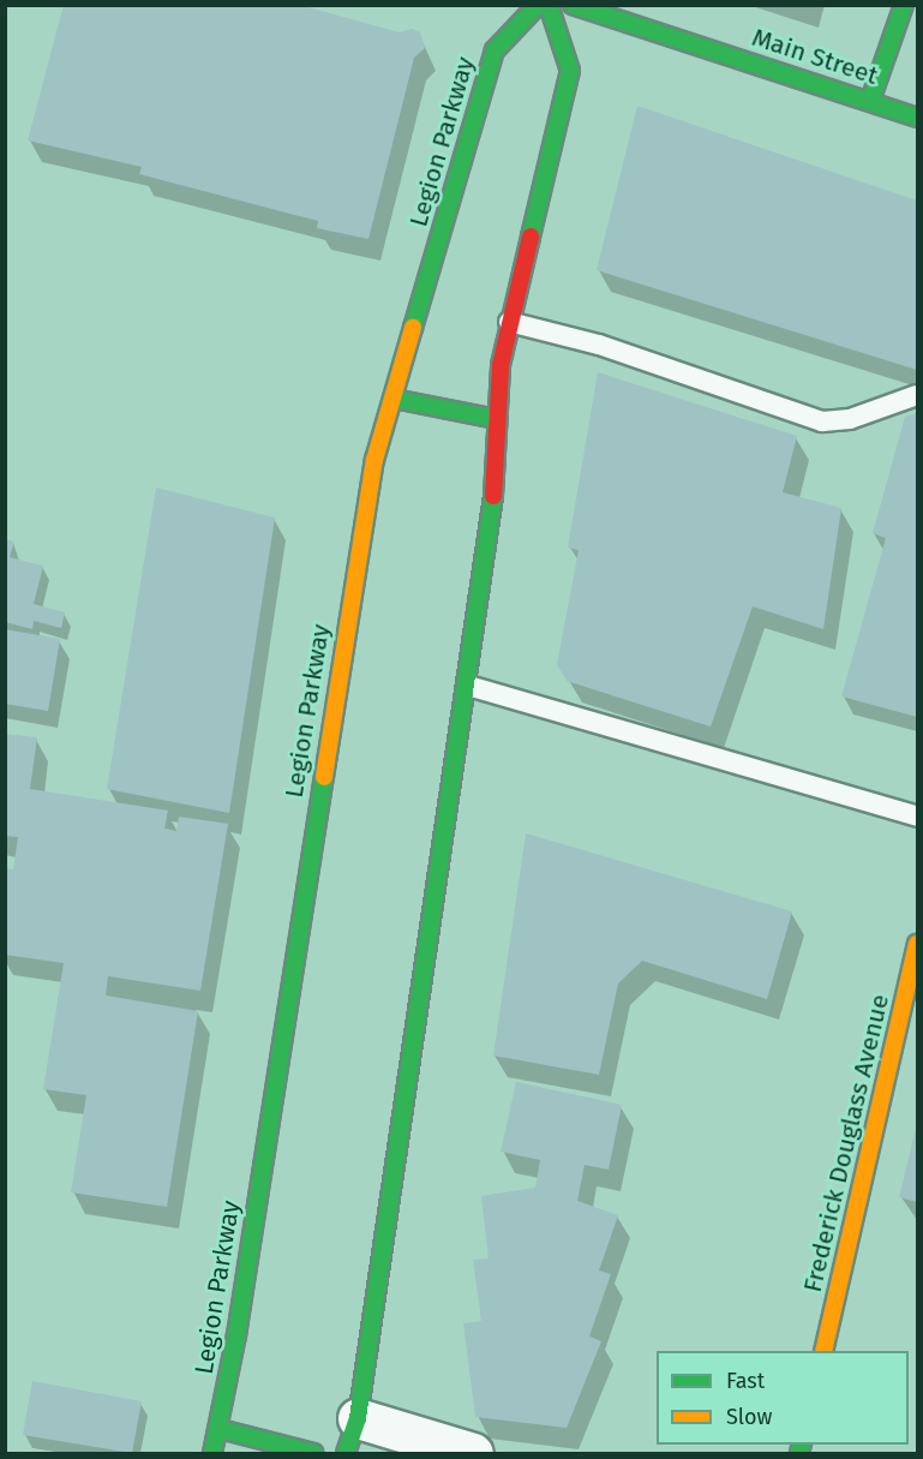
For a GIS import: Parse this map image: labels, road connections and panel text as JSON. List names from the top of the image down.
{
  "streets": {
    "main road": ["Main Street", "Legion Parkway", "Frederick Douglass Avenue"]
  },
  "legend": ["Fast", "Slow"]
}
